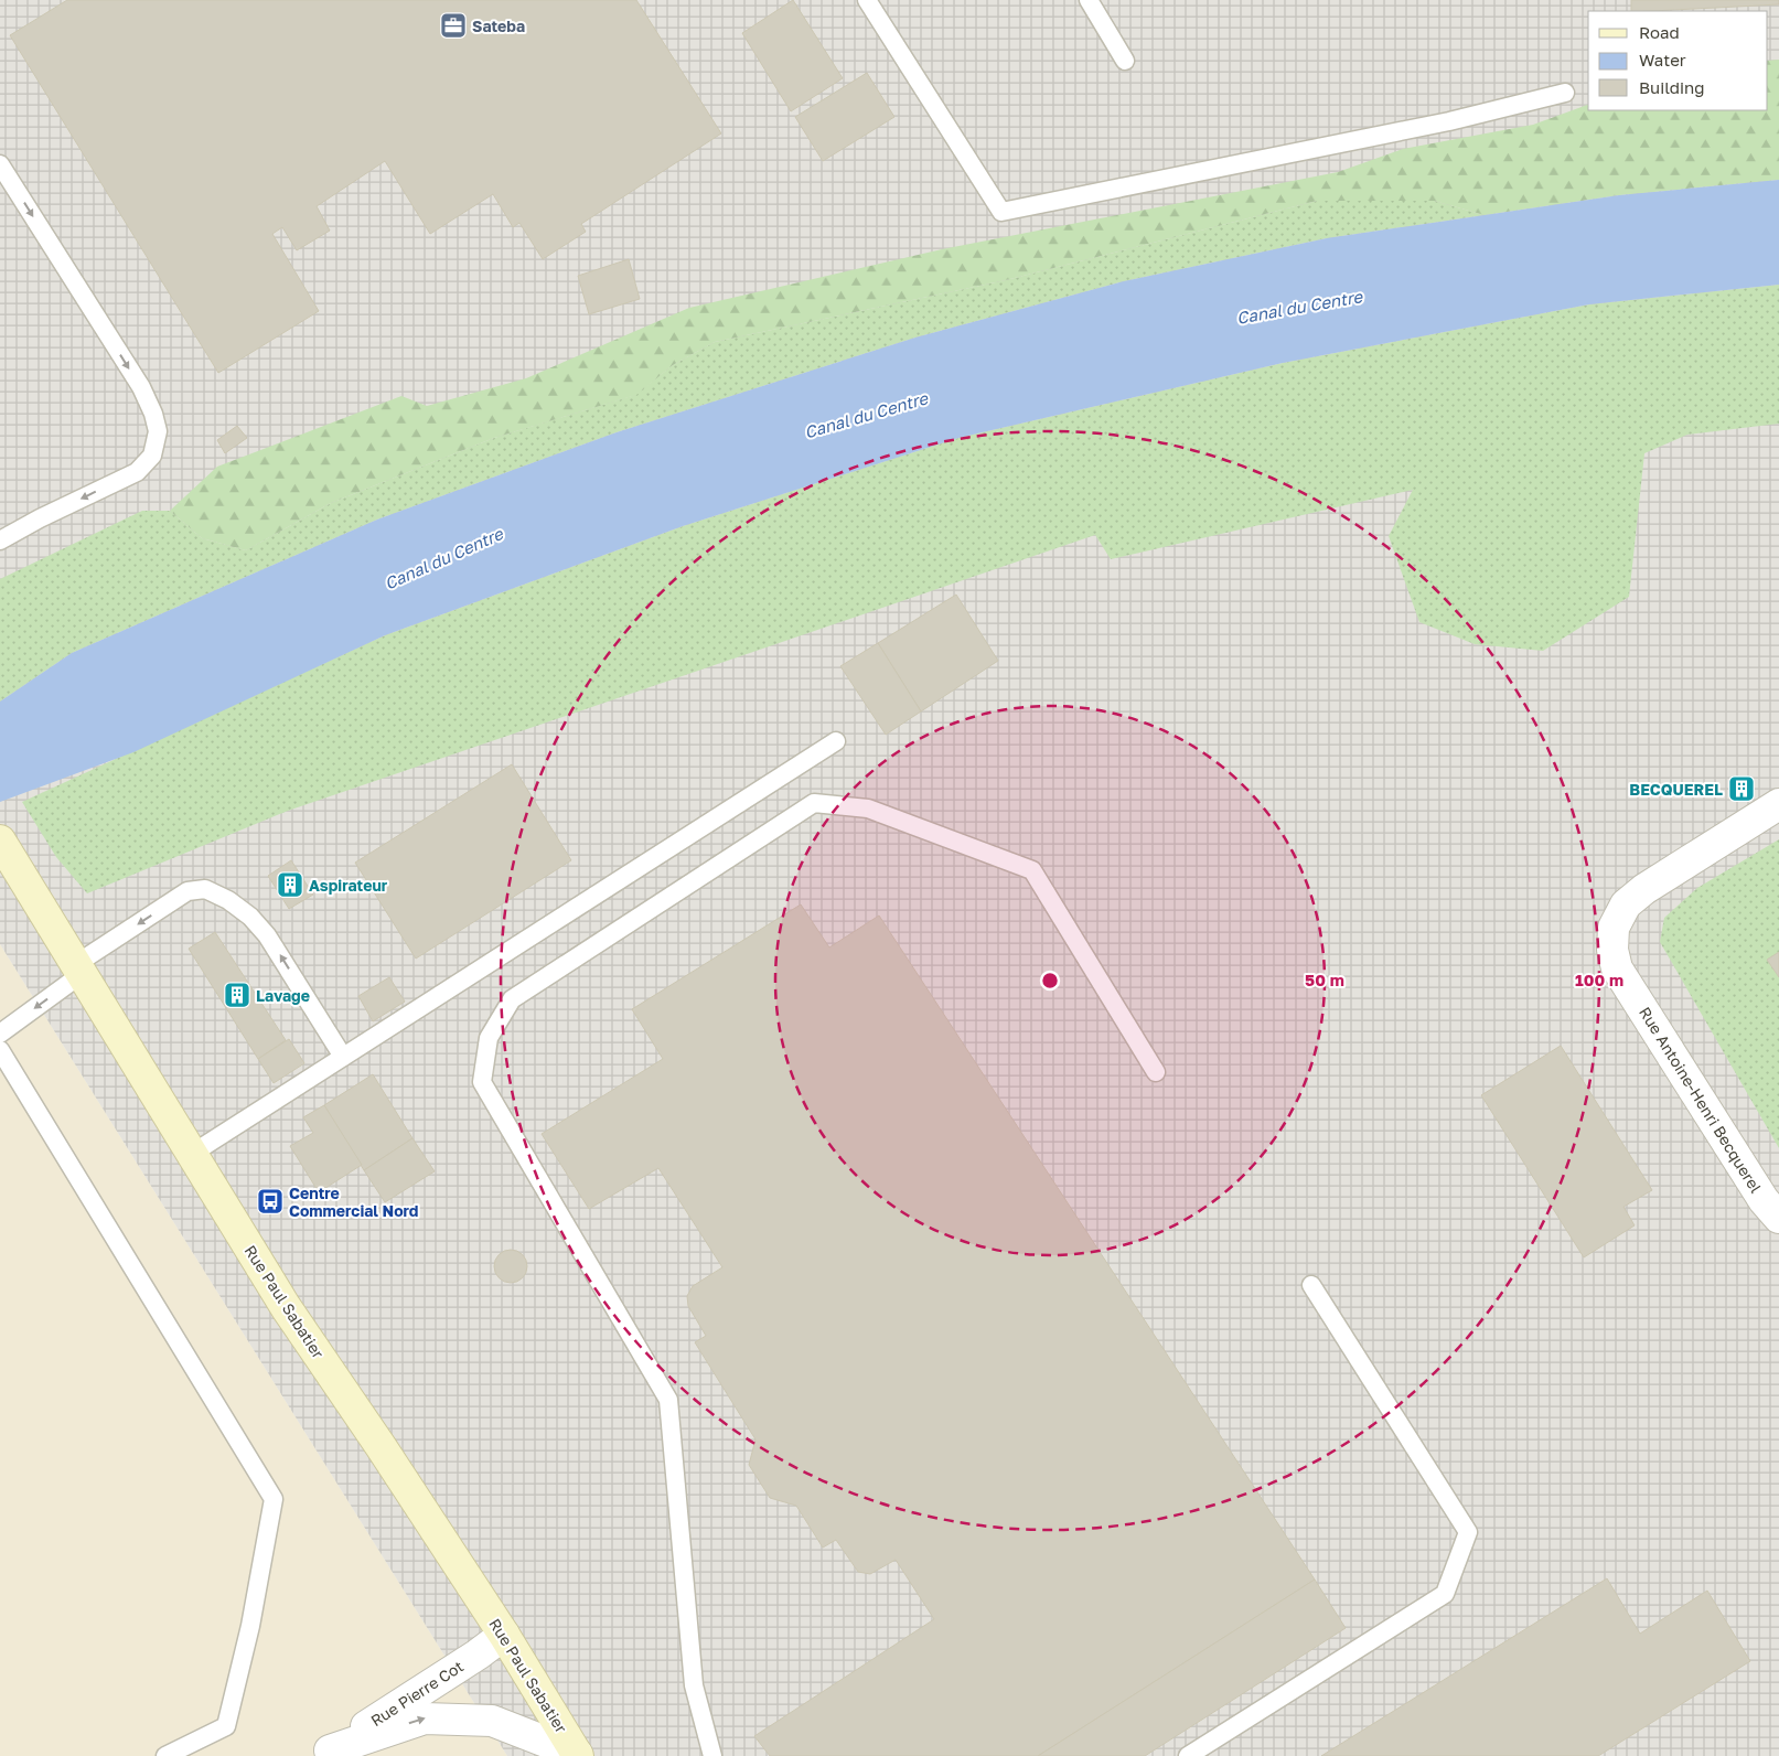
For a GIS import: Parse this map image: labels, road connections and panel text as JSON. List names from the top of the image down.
{
  "streets": {
    "main road": ["Rue Paul Sabatier"],
    "street": ["Rue Antoine-Henri Becquerel", "Rue Pierre Cot"]
  },
  "crossings": [
    ["Rue Paul Sabatier", "Rue Pierre Cot"]
  ],
  "one_way": ["Rue Pierre Cot"],
  "water": ["Canal du Centre"],
  "places": {
    "office": ["Sateba"],
    "building": ["BECQUEREL", "Aspirateur", "Lavage"],
    "bus stop": ["Centre Commercial Nord"]
  },
  "legend": ["Road", "Water", "Building"],
  "rings": ["50 m", "100 m"]
}
